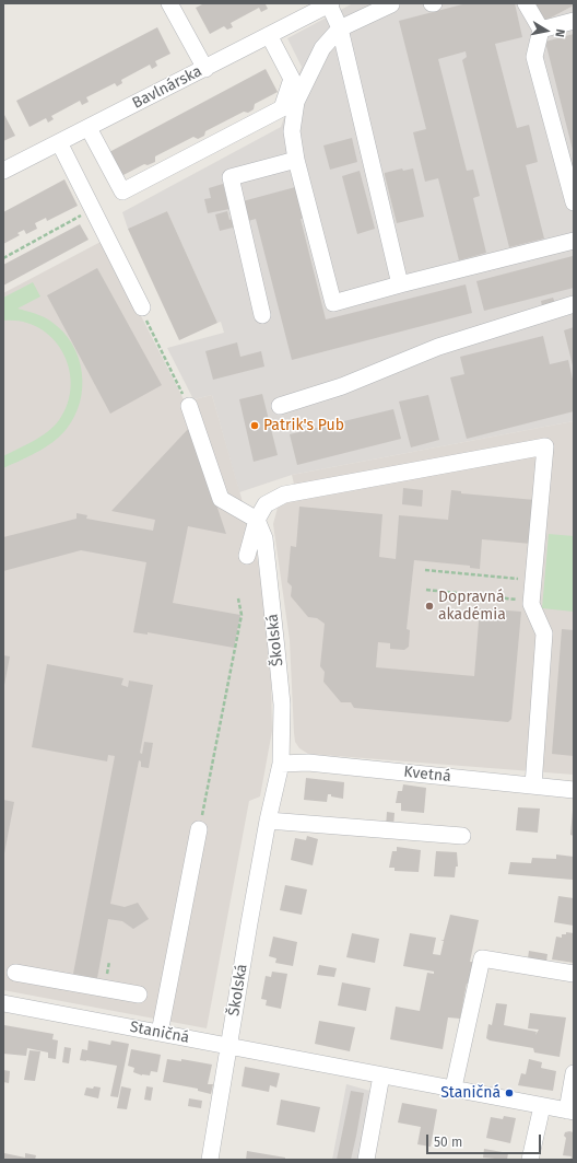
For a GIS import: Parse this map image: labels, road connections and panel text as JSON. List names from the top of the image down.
{
  "streets": {
    "street": [
      "Bavlnárska",
      "Školská",
      "Kvetná",
      "Staničná"
    ]
  },
  "crossings": [
    ["Školská", "Kvetná"],
    ["Školská", "Staničná"]
  ],
  "places": ["Patrik's Pub", "Dopravná akadémia", "Staničná"],
  "scale_bar": "50 m",
  "north": "right"
}
